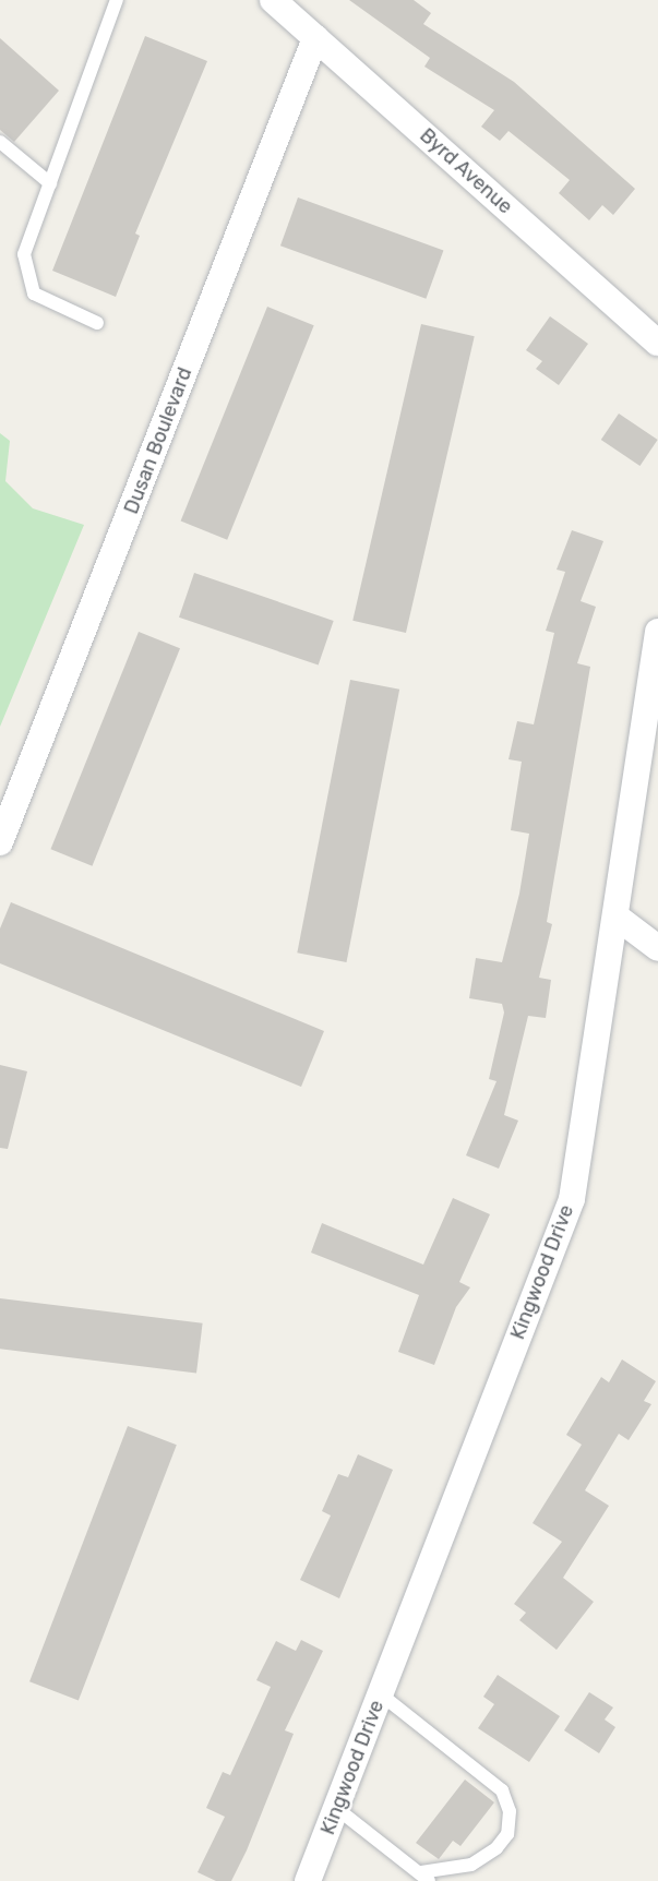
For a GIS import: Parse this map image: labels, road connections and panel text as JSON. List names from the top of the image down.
{
  "streets": {
    "street": ["Byrd Avenue", "Dusan Boulevard", "Kingwood Drive"]
  },
  "crossings": [
    ["Byrd Avenue", "Dusan Boulevard"]
  ]
}
